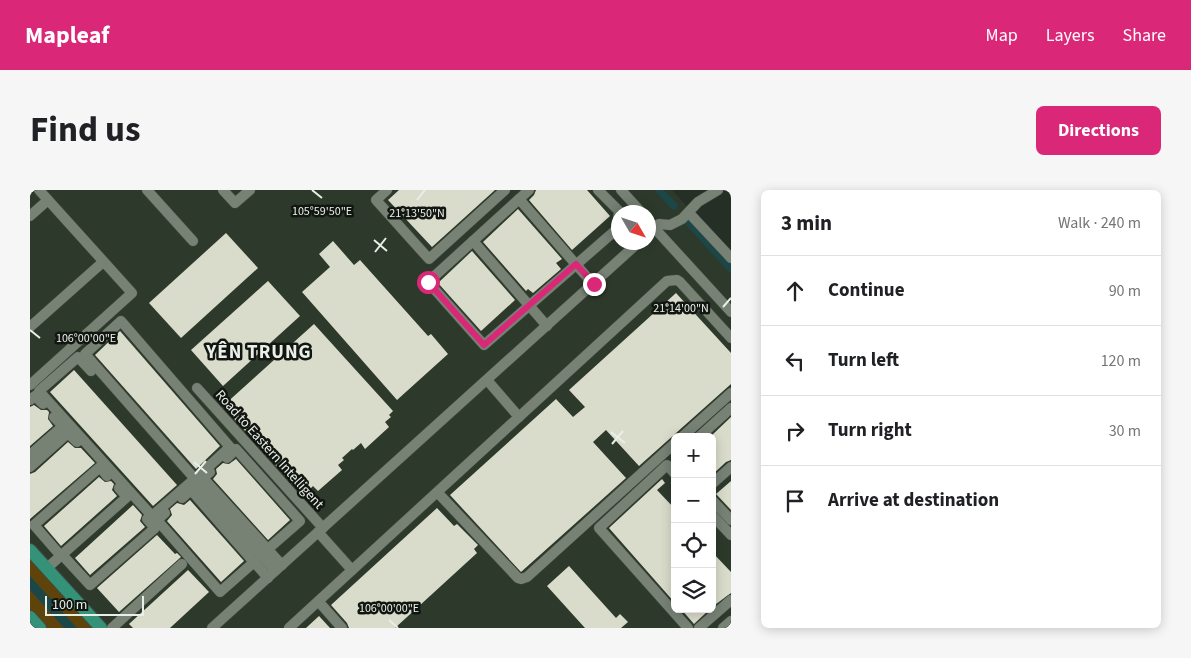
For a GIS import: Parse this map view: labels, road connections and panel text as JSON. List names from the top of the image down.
{
  "streets": {
    "street": ["Road to Eastern Intelligent"]
  },
  "districts": ["YÊN TRUNG"],
  "scale_bar": "100 m",
  "north": "bottom right",
  "page": {
    "header": "Mapleaf",
    "nav": ["Map", "Layers", "Share"],
    "title": "Find us",
    "buttons": "Directions",
    "heading": ["3 min", "Walk · 240 m"],
    "list": [
      ["Continue", "90 m"],
      ["Turn left", "120 m"],
      ["Turn right", "30 m"],
      "Arrive at destination"
    ],
    "map_buttons": ["+", "−"],
    "scale": "100 m"
  },
  "coordinates": [
    "105°59'50\"E",
    "21°13'50\"N",
    "21°14'00\"N",
    "106°00'00\"E"
  ]
}
